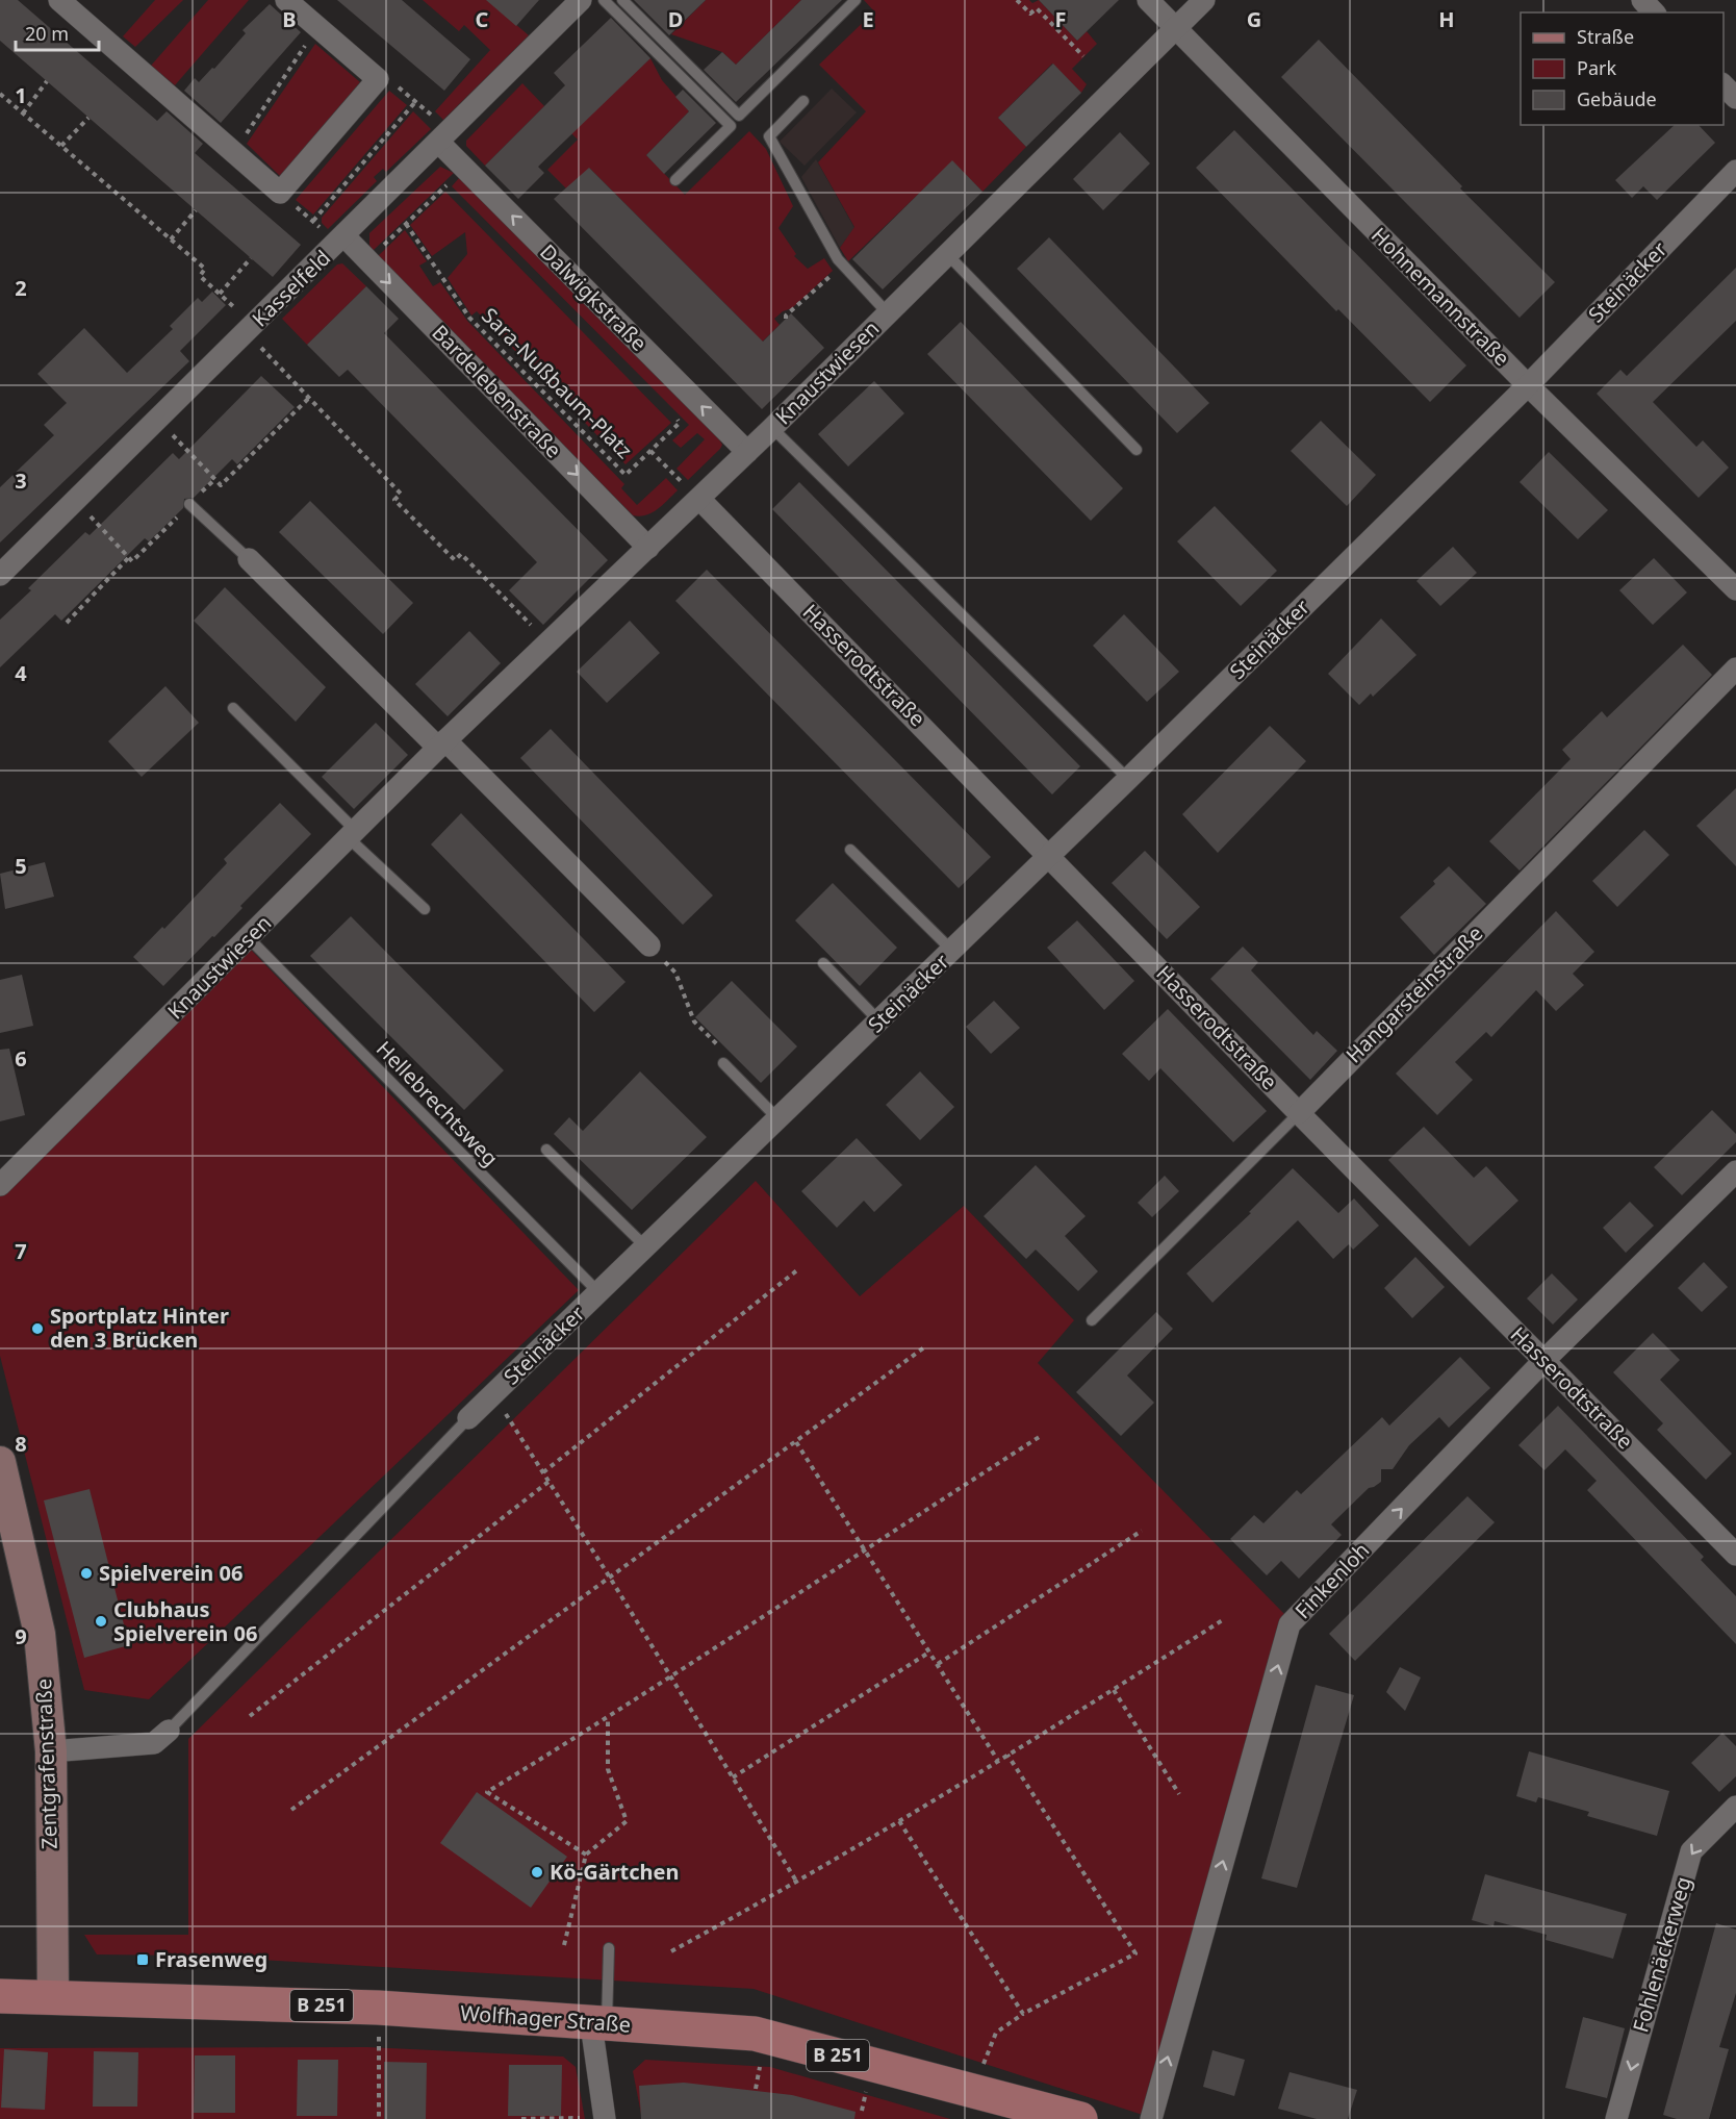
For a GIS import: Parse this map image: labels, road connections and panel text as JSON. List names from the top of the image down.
{
  "streets": {
    "main road": ["B 251", "Wolfhager Straße"],
    "street": [
      "Steinäcker",
      "Kasselfeld",
      "Hohnemannstraße",
      "Dalwigkstraße",
      "Knaustwiesen",
      "Bardelebenstraße",
      "Hasserodtstraße",
      "Hangarsteinstraße",
      "Finkenloh",
      "Zentgrafenstraße",
      "Fohlenäckerweg"
    ],
    "lane": ["Hellebrechtsweg"],
    "path": ["Sara-Nußbaum-Platz"]
  },
  "crossings": [
    ["Steinäcker", "Hohnemannstraße"],
    ["Steinäcker", "Hasserodtstraße"],
    ["Steinäcker", "Hellebrechtsweg"],
    ["Steinäcker", "Zentgrafenstraße"],
    ["Kasselfeld", "Dalwigkstraße"],
    ["Kasselfeld", "Bardelebenstraße"],
    ["Hohnemannstraße", "Knaustwiesen"],
    ["Dalwigkstraße", "Knaustwiesen"],
    ["Knaustwiesen", "Bardelebenstraße"],
    ["Knaustwiesen", "Hasserodtstraße"],
    ["Knaustwiesen", "Hellebrechtsweg"],
    ["Hasserodtstraße", "Hangarsteinstraße"],
    ["Hasserodtstraße", "Finkenloh"],
    ["Zentgrafenstraße", "Wolfhager Straße"]
  ],
  "one_way": [
    "Dalwigkstraße",
    "Bardelebenstraße",
    "Finkenloh",
    "Fohlenäckerweg"
  ],
  "places": {
    "other": [
      "Sportplatz Hinter den 3 Brücken",
      "Spielverein 06",
      "Clubhaus Spielverein 06",
      "Kö-Gärtchen"
    ],
    "transit": ["Frasenweg"]
  },
  "legend": ["Straße", "Park", "Gebäude"],
  "scale_bar": "20 m",
  "grid": {
    "columns": [
      "B",
      "C",
      "D",
      "E",
      "F",
      "G",
      "H"
    ],
    "rows": [
      "1",
      "2",
      "3",
      "4",
      "5",
      "6",
      "7",
      "8",
      "9"
    ]
  }
}
